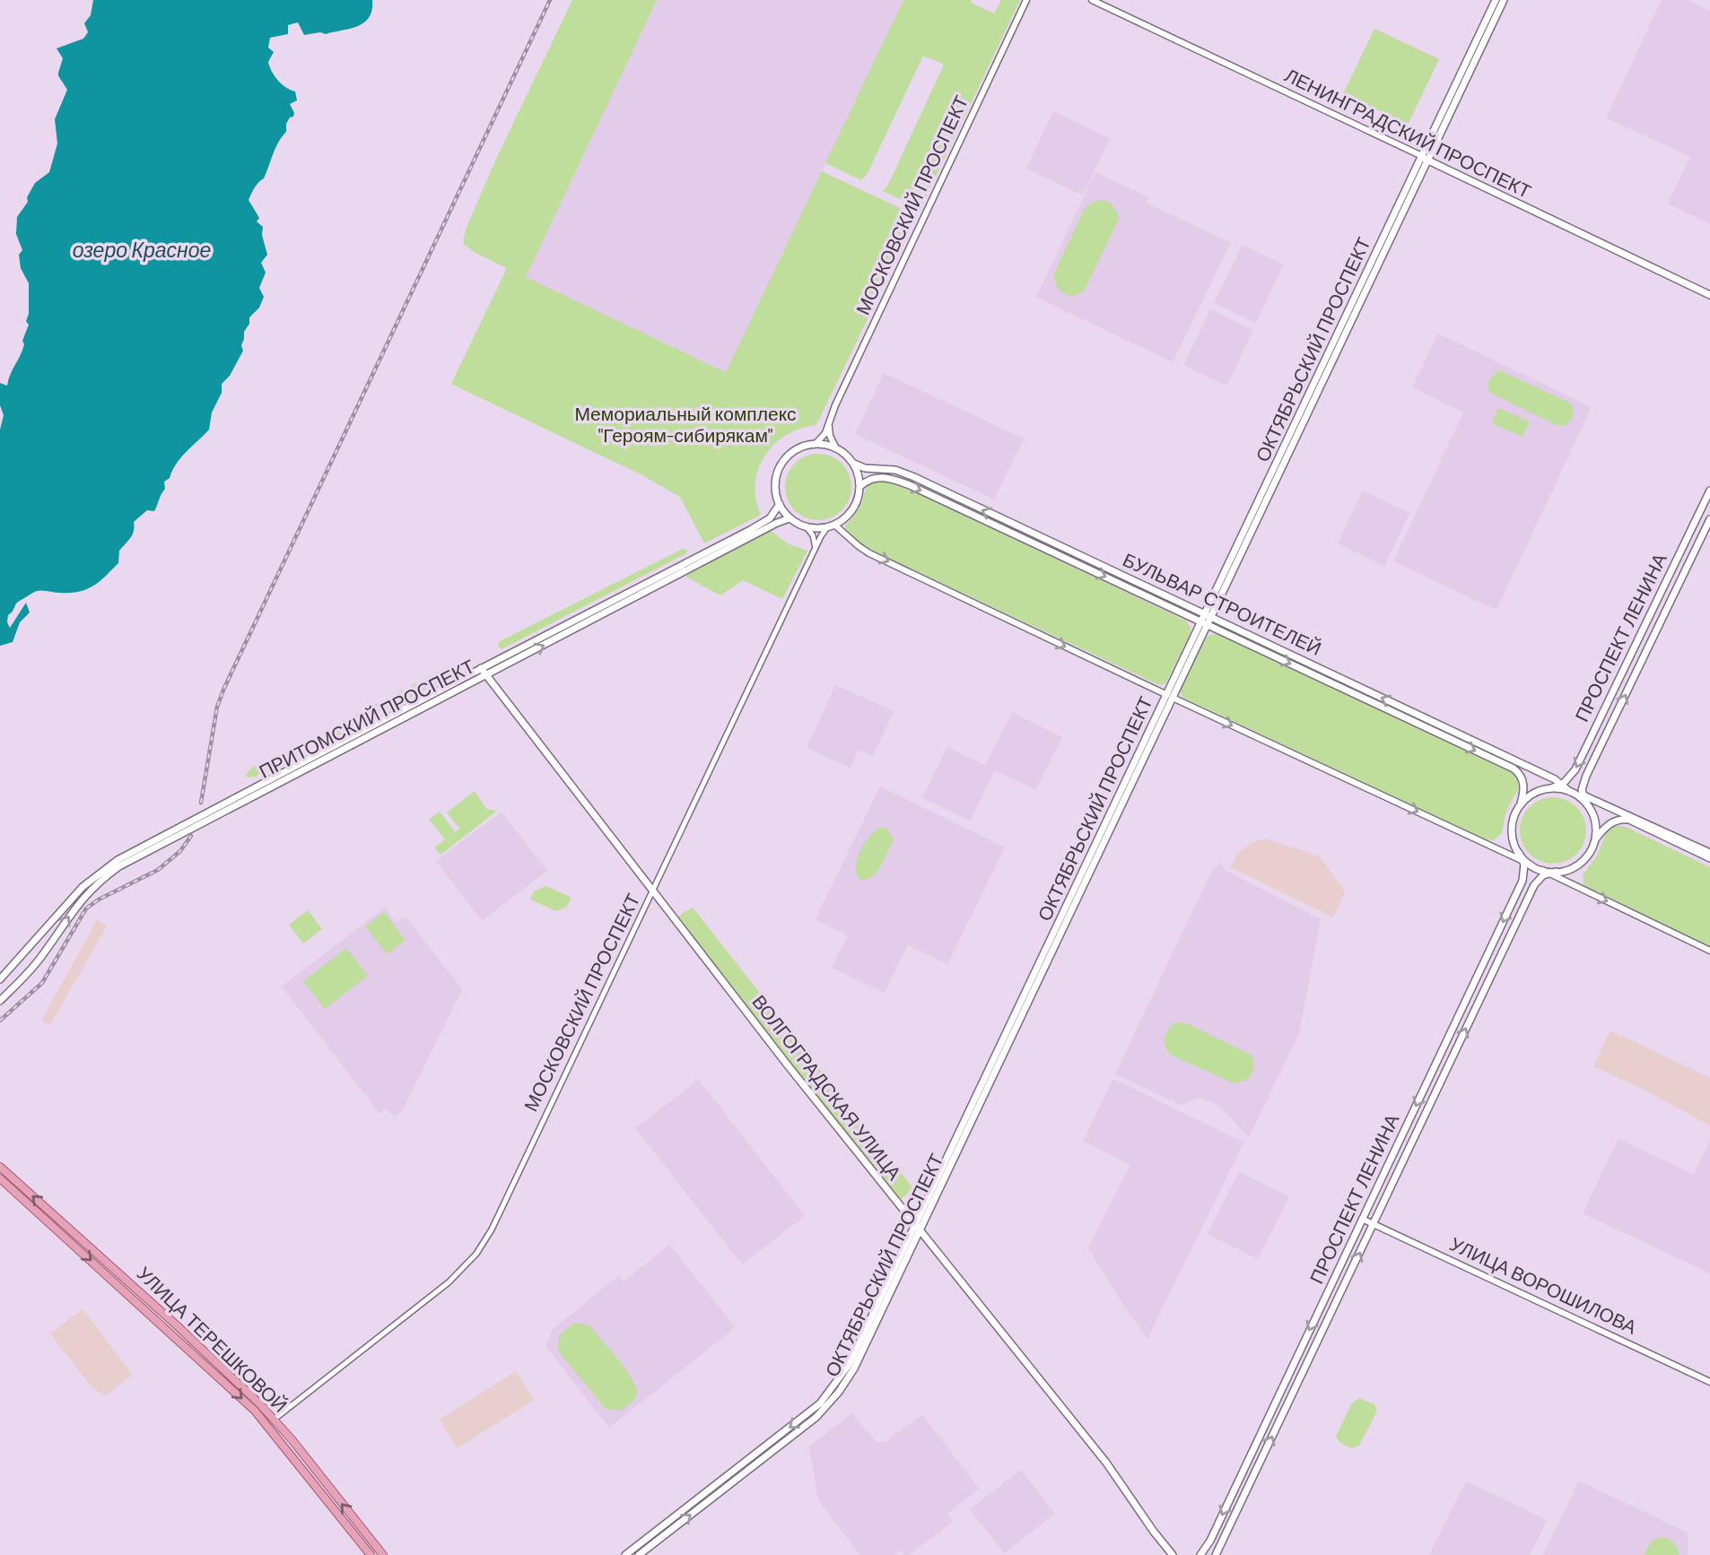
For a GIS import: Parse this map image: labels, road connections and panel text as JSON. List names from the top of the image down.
{
  "streets": {
    "main road": [
      "ЛЕНИНГРАДСКИЙ ПРОСПЕКТ",
      "ОКТЯБРЬСКИЙ ПРОСПЕКТ",
      "БУЛЬВАР СТРОИТЕЛЕЙ",
      "ПРОСПЕКТ ЛЕНИНА",
      "ПРИТОМСКИЙ ПРОСПЕКТ",
      "ВОЛГОГРАДСКАЯ УЛИЦА",
      "УЛИЦА ТЕРЕШКОВОЙ"
    ],
    "street": ["МОСКОВСКИЙ ПРОСПЕКТ", "УЛИЦА ВОРОШИЛОВА"]
  },
  "crossings": [
    ["ЛЕНИНГРАДСКИЙ ПРОСПЕКТ", "ОКТЯБРЬСКИЙ ПРОСПЕКТ"],
    ["МОСКОВСКИЙ ПРОСПЕКТ", "БУЛЬВАР СТРОИТЕЛЕЙ"],
    ["МОСКОВСКИЙ ПРОСПЕКТ", "ПРИТОМСКИЙ ПРОСПЕКТ"],
    ["МОСКОВСКИЙ ПРОСПЕКТ", "ВОЛГОГРАДСКАЯ УЛИЦА"],
    ["МОСКОВСКИЙ ПРОСПЕКТ", "УЛИЦА ТЕРЕШКОВОЙ"],
    ["ОКТЯБРЬСКИЙ ПРОСПЕКТ", "БУЛЬВАР СТРОИТЕЛЕЙ"],
    ["ОКТЯБРЬСКИЙ ПРОСПЕКТ", "ВОЛГОГРАДСКАЯ УЛИЦА"],
    ["БУЛЬВАР СТРОИТЕЛЕЙ", "ПРОСПЕКТ ЛЕНИНА"],
    ["БУЛЬВАР СТРОИТЕЛЕЙ", "ПРИТОМСКИЙ ПРОСПЕКТ"],
    ["ПРОСПЕКТ ЛЕНИНА", "УЛИЦА ВОРОШИЛОВА"],
    ["ПРИТОМСКИЙ ПРОСПЕКТ", "ВОЛГОГРАДСКАЯ УЛИЦА"]
  ],
  "water": ["озеро Красное"],
  "parks": ["Мемориальный комплекс \"Героям-сибирякам\""]
}
